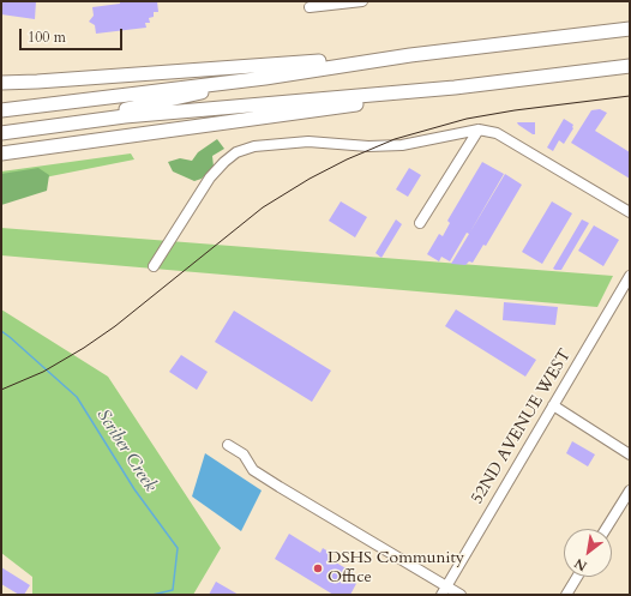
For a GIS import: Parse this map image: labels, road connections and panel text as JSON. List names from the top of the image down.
{
  "streets": {
    "street": ["52ND AVENUE WEST"]
  },
  "water": ["Scriber Creek"],
  "places": ["DSHS Community Office"],
  "scale_bar": "100 m",
  "north": "bottom left"
}
